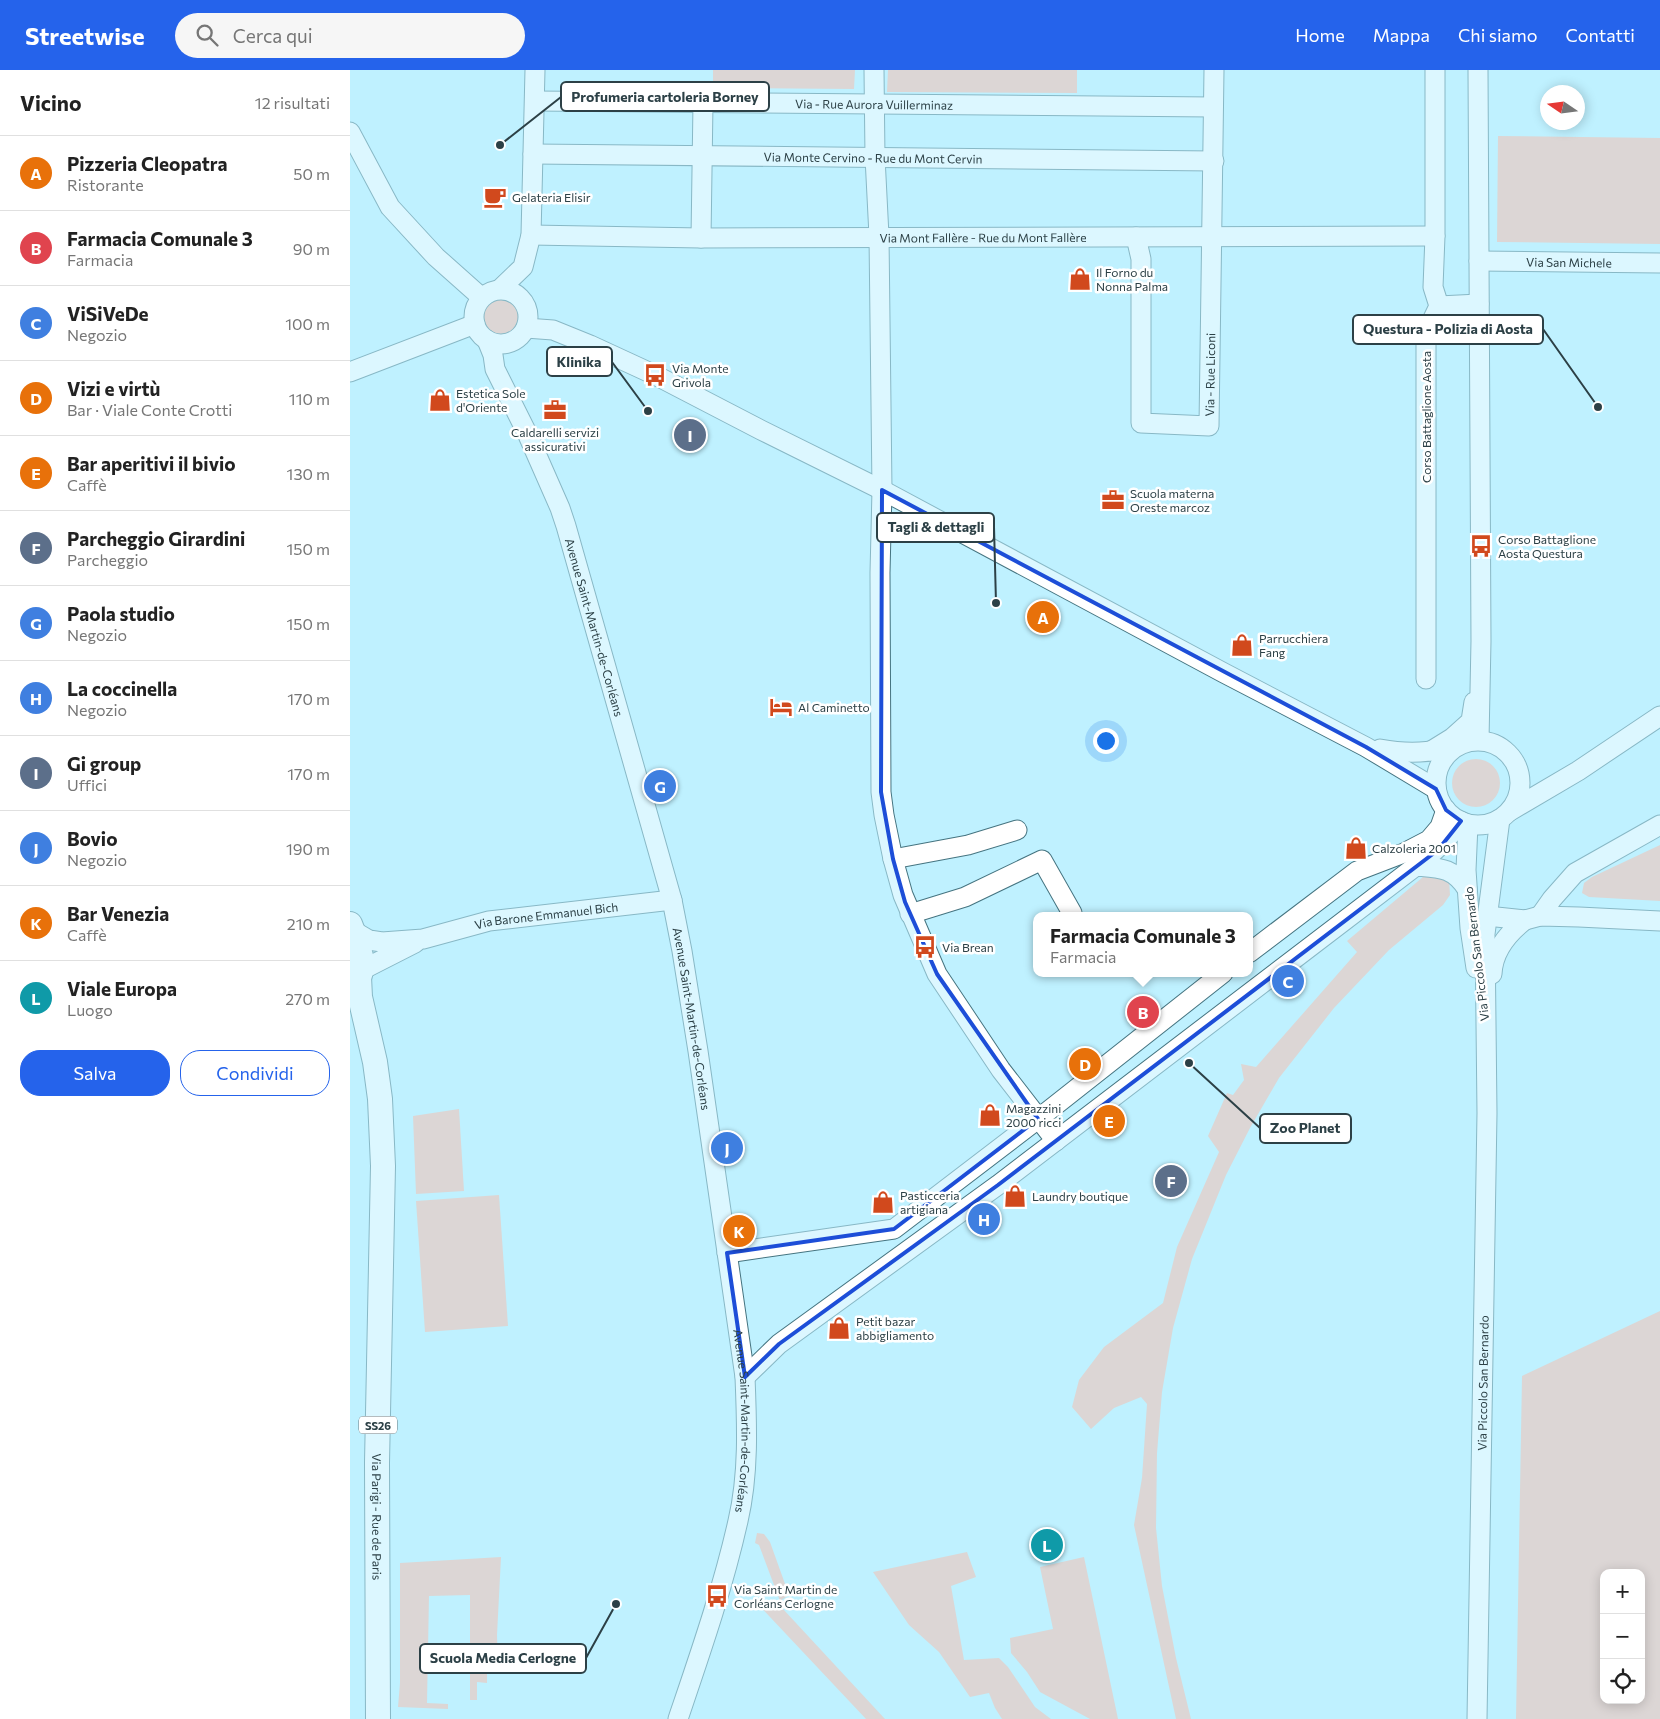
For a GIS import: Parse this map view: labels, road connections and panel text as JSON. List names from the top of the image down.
{
  "streets": {
    "main road": ["SS26", "Via Parigi - Rue de Paris"],
    "street": [
      "Via - Rue Aurora Vuillerminaz",
      "Via Monte Cervino - Rue du Mont Cervin",
      "Via Mont Fallère - Rue du Mont Fallère",
      "Via San Michele",
      "Via - Rue Liconi",
      "Corso Battaglione Aosta",
      "Avenue Saint-Martin-de-Corléans",
      "Via Barone Emmanuel Bich",
      "Via Piccolo San Bernardo"
    ]
  },
  "crossings": [
    ["Via - Rue Aurora Vuillerminaz", "Via - Rue Liconi"],
    ["Via Monte Cervino - Rue du Mont Cervin", "Via - Rue Liconi"],
    ["Via Mont Fallère - Rue du Mont Fallère", "Via - Rue Liconi"],
    ["Avenue Saint-Martin-de-Corléans", "Via Barone Emmanuel Bich"],
    ["Via Barone Emmanuel Bich", "Via Parigi - Rue de Paris"]
  ],
  "places": {
    "other": [
      "Profumeria cartoleria Borney",
      "Questura - Polizia di Aosta",
      "Klinika",
      "Tagli & dettagli",
      "Zoo Planet",
      "Scuola Media Cerlogne"
    ],
    "cafe": ["Gelateria Elisir"],
    "shop": [
      "Il Forno du Nonna Palma",
      "Estetica Sole d'Oriente",
      "Parrucchiera Fang",
      "Calzoleria 2001",
      "Magazzini 2000 ricci",
      "Laundry boutique",
      "Pasticceria artigiana",
      "Petit bazar abbigliamento"
    ],
    "bus stop": [
      "Via Monte Grivola",
      "Corso Battaglione Aosta Questura",
      "Via Brean",
      "Via Saint Martin de Corléans Cerlogne"
    ],
    "office": ["Caldarelli servizi assicurativi", "Scuola materna Oreste marcoz"],
    "hotel": ["Al Caminetto"]
  },
  "north": "left",
  "page": {
    "header": "Streetwise",
    "search": "Cerca qui",
    "nav": [
      "Home",
      "Mappa",
      "Chi siamo",
      "Contatti"
    ],
    "heading": ["Vicino", "12 risultati"],
    "list": [
      {
        "mark": "A",
        "name": "Pizzeria Cleopatra",
        "note": "Ristorante",
        "value": "50 m"
      },
      {
        "mark": "B",
        "name": "Farmacia Comunale 3",
        "note": "Farmacia",
        "value": "90 m"
      },
      {
        "mark": "C",
        "name": "ViSiVeDe",
        "note": "Negozio",
        "value": "100 m"
      },
      {
        "mark": "D",
        "name": "Vizi e virtù",
        "note": "Bar · Viale Conte Crotti",
        "value": "110 m"
      },
      {
        "mark": "E",
        "name": "Bar aperitivi il bivio",
        "note": "Caffè",
        "value": "130 m"
      },
      {
        "mark": "F",
        "name": "Parcheggio Girardini",
        "note": "Parcheggio",
        "value": "150 m"
      },
      {
        "mark": "G",
        "name": "Paola studio",
        "note": "Negozio",
        "value": "150 m"
      },
      {
        "mark": "H",
        "name": "La coccinella",
        "note": "Negozio",
        "value": "170 m"
      },
      {
        "mark": "I",
        "name": "Gi group",
        "note": "Uffici",
        "value": "170 m"
      },
      {
        "mark": "J",
        "name": "Bovio",
        "note": "Negozio",
        "value": "190 m"
      },
      {
        "mark": "K",
        "name": "Bar Venezia",
        "note": "Caffè",
        "value": "210 m"
      },
      {
        "mark": "L",
        "name": "Viale Europa",
        "note": "Luogo",
        "value": "270 m"
      }
    ],
    "pins": [
      "I",
      "A",
      "G",
      "C",
      "B",
      "D",
      "E",
      "J",
      "F",
      "H",
      "K",
      "L"
    ],
    "popup": ["Farmacia Comunale 3", "Farmacia"],
    "buttons": ["Salva", "Condividi"],
    "map_buttons": ["+", "−"]
  }
}
